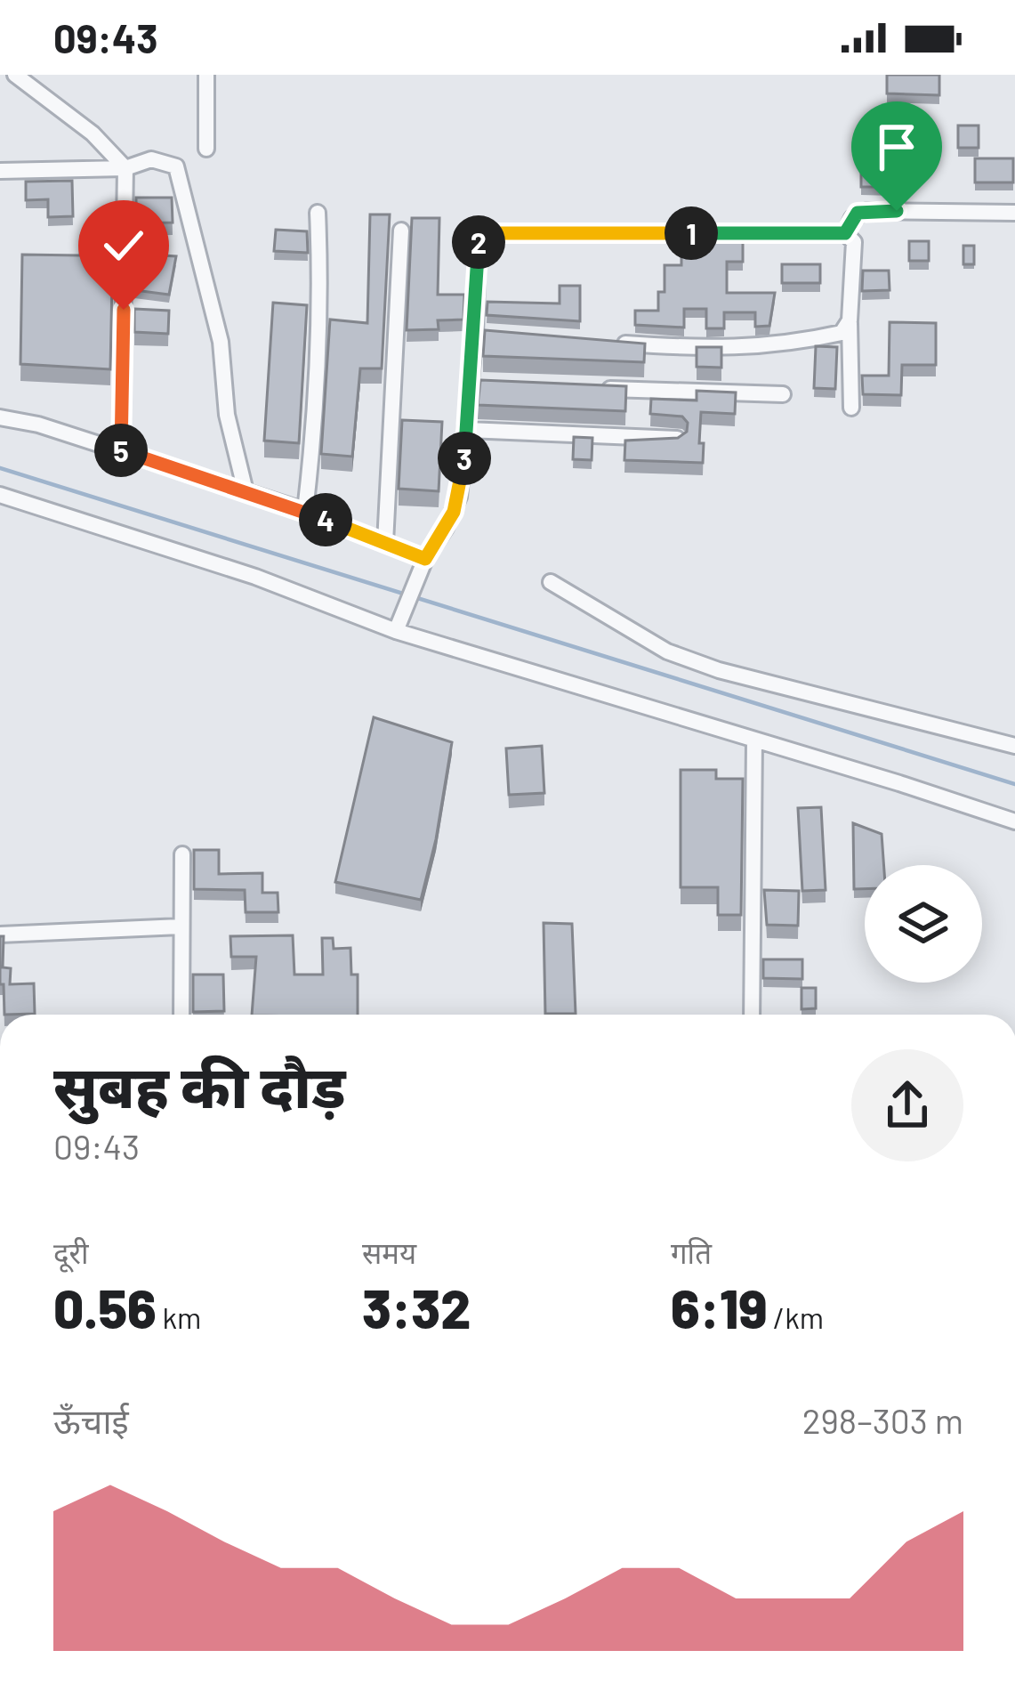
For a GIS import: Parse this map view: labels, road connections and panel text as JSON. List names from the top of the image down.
{
  "page": {
    "status": "09:43",
    "pins": [
      "1",
      "2",
      "5",
      "3",
      "4"
    ],
    "heading": ["सुबह की दौड़", "09:43"],
    "stats": [
      ["दूरी", "0.56 km"],
      ["समय", "3:32"],
      ["गति", "6:19 /km"]
    ],
    "chart": ["ऊँचाई", "298–303 m"]
  }
}
